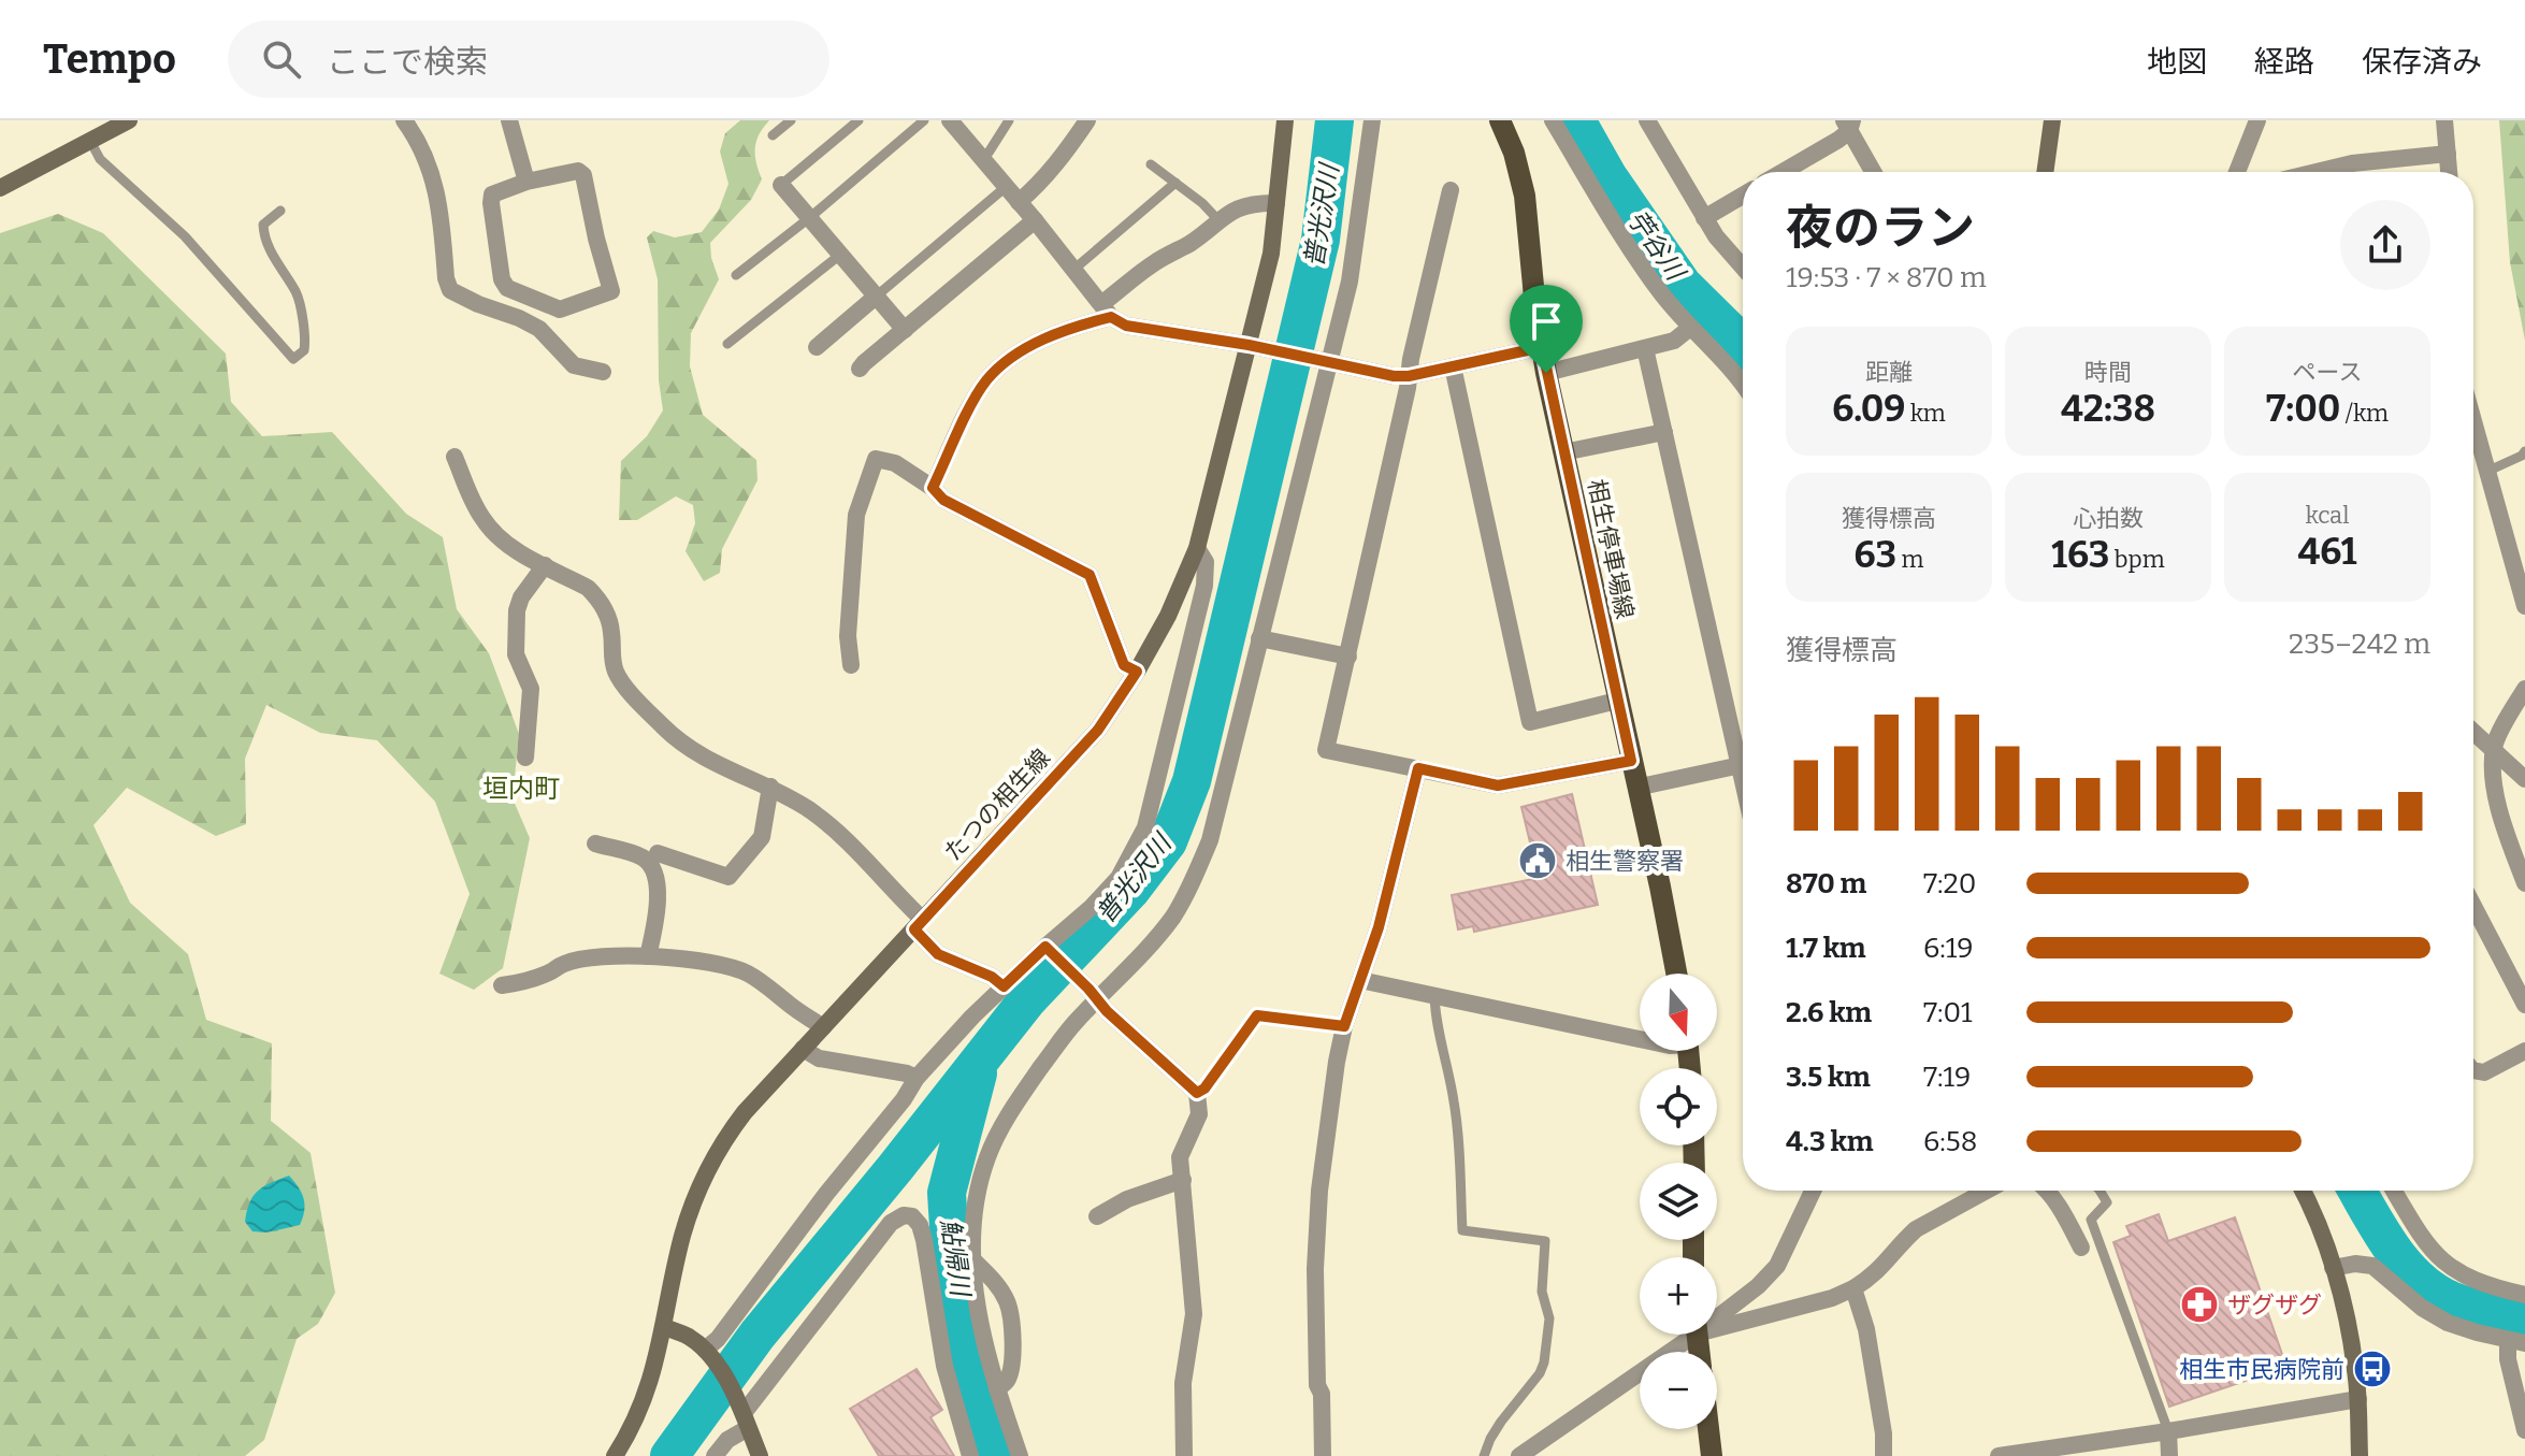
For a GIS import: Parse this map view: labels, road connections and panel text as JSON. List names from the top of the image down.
{
  "streets": {
    "main road": ["相生停車場線", "たつの相生線"]
  },
  "districts": ["垣内町"],
  "water": ["普光沢川", "苧谷川", "鮎帰川"],
  "places": {
    "public building": ["相生警察署"],
    "pharmacy": ["ザグザグ"],
    "bus stop": ["相生市民病院前"]
  },
  "north": "bottom",
  "page": {
    "header": "Tempo",
    "search": "ここで検索",
    "nav": ["地図", "経路", "保存済み"],
    "heading": ["夜のラン", "19:53 · 7 × 870 m"],
    "stats": [
      ["距離", "6.09 km"],
      ["時間", "42:38"],
      ["ペース", "7:00 /km"],
      ["獲得標高", "63 m"],
      ["心拍数", "163 bpm"],
      ["kcal", "461"]
    ],
    "chart": ["獲得標高", "235–242 m"],
    "list": [
      {
        "name": "870 m",
        "note": "7:20"
      },
      {
        "name": "1.7 km",
        "note": "6:19"
      },
      {
        "name": "2.6 km",
        "note": "7:01"
      },
      {
        "name": "3.5 km",
        "note": "7:19"
      },
      {
        "name": "4.3 km",
        "note": "6:58"
      }
    ],
    "map_buttons": ["+", "−"]
  }
}
